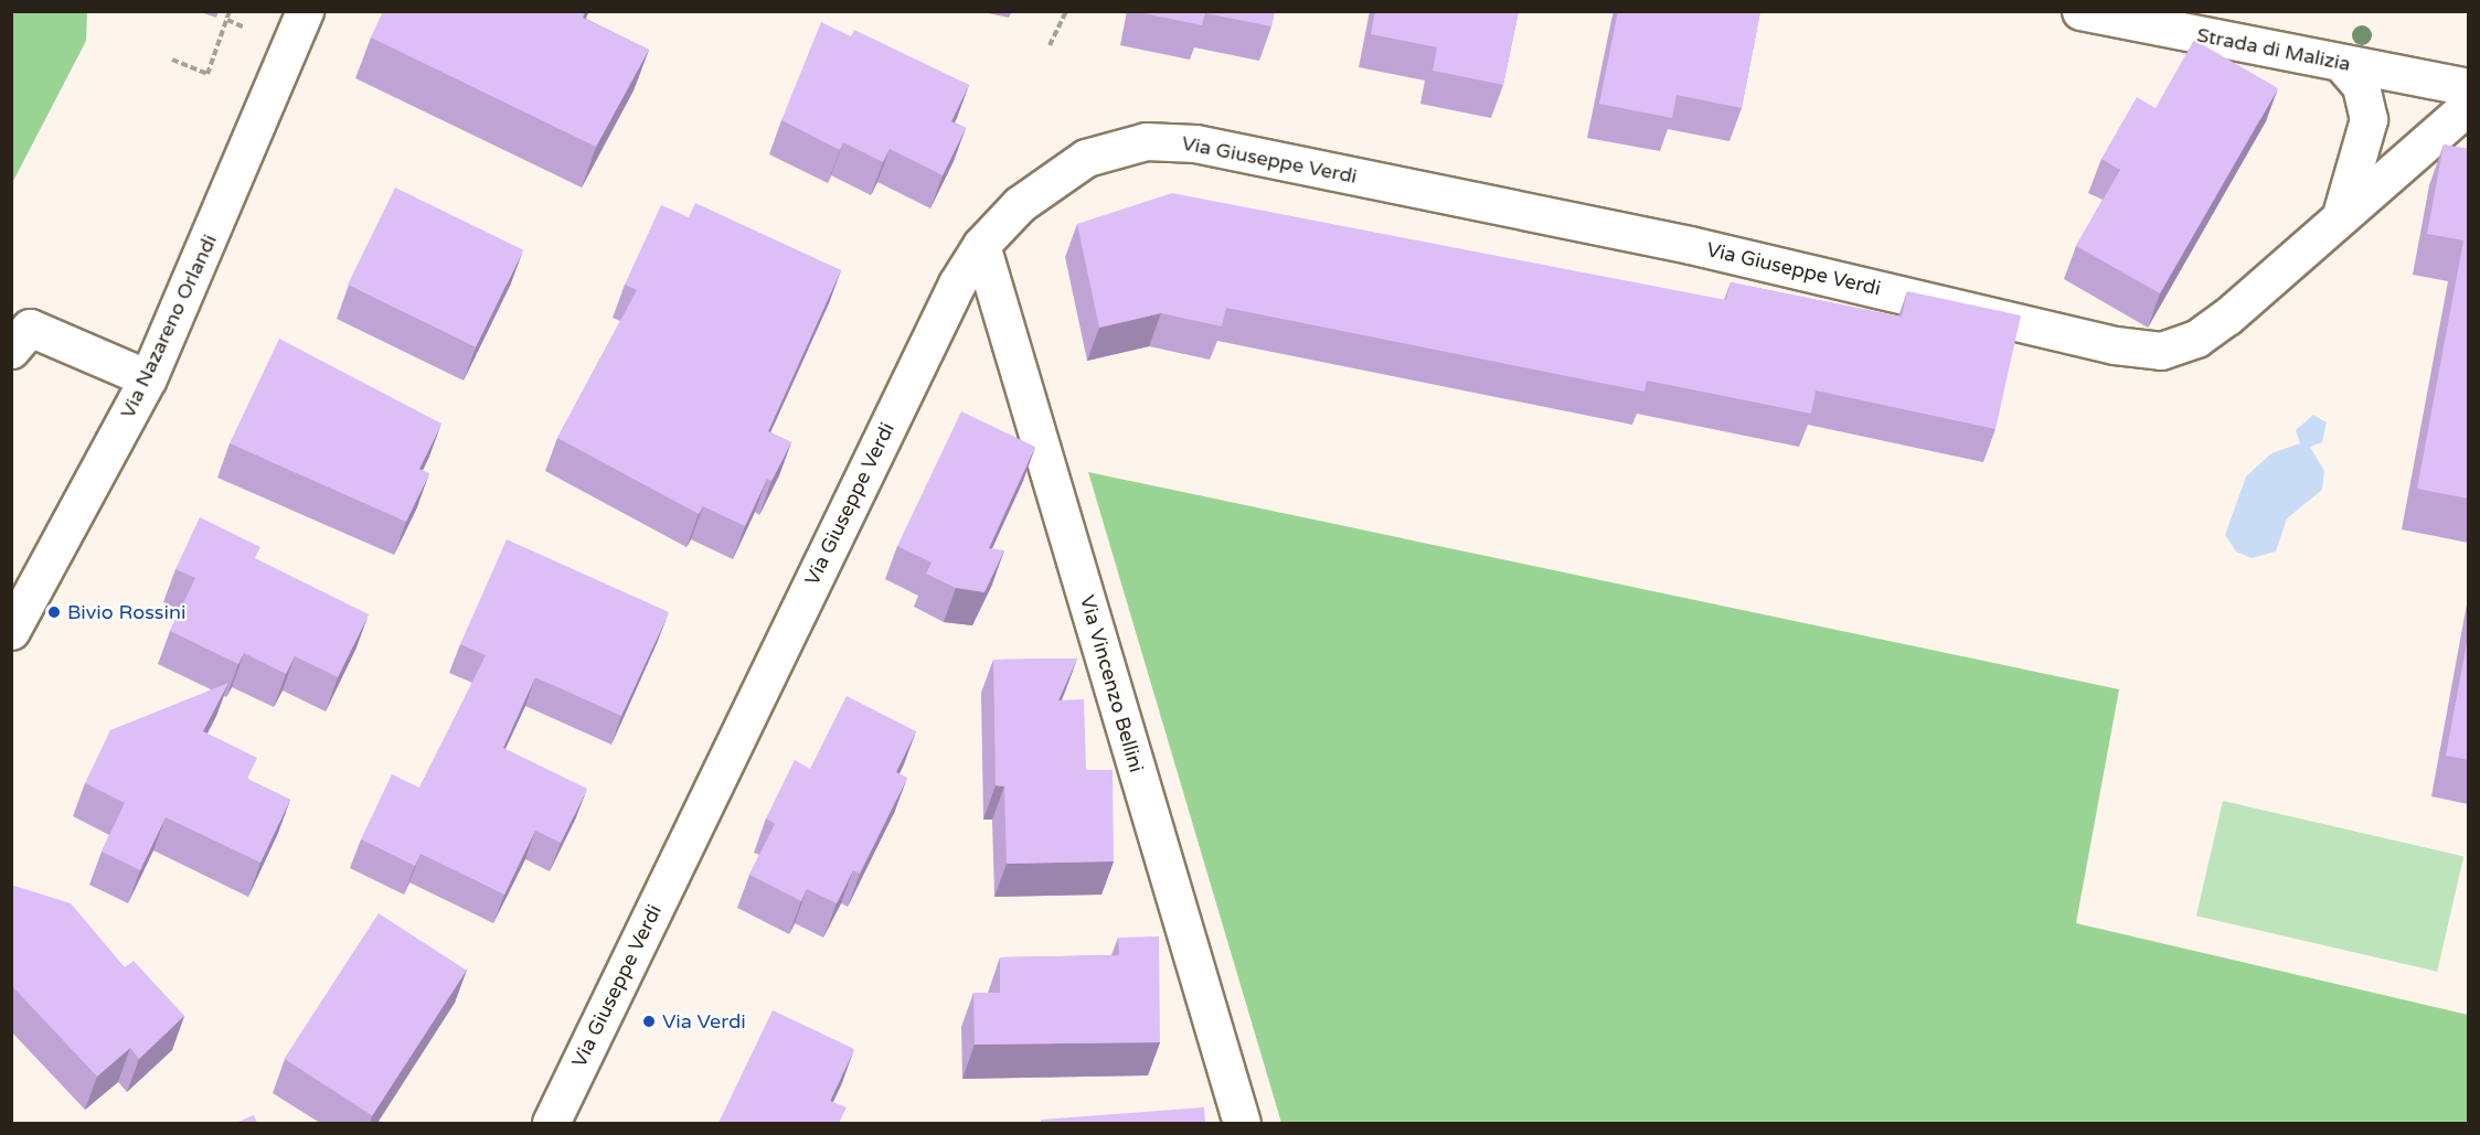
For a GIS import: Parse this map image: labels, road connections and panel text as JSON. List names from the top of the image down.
{
  "streets": {
    "street": [
      "Strada di Malizia",
      "Via Giuseppe Verdi",
      "Via Nazareno Orlandi",
      "Via Vincenzo Bellini"
    ]
  },
  "crossings": [
    ["Via Giuseppe Verdi", "Via Vincenzo Bellini"]
  ],
  "places": ["Bivio Rossini", "Via Verdi"]
}
